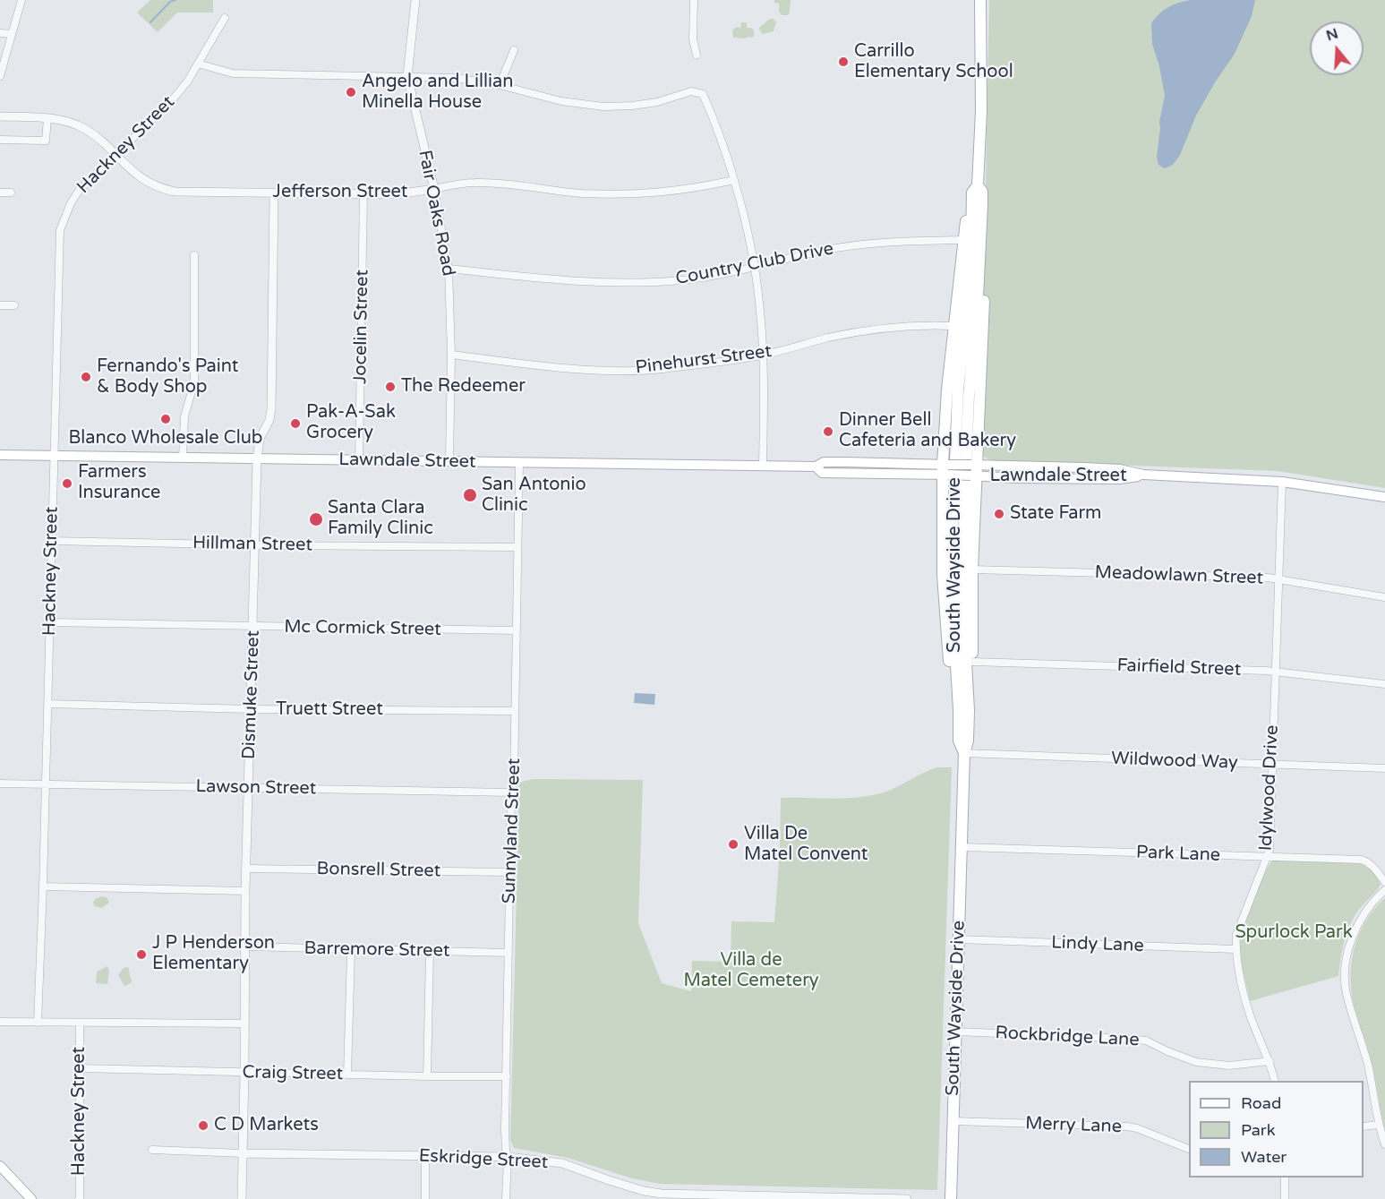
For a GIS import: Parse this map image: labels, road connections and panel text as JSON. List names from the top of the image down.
{
  "streets": {
    "main road": ["Lawndale Street", "South Wayside Drive"],
    "street": [
      "Hackney Street",
      "Jefferson Street",
      "Fair Oaks Road",
      "Country Club Drive",
      "Jocelin Street",
      "Pinehurst Street",
      "Hillman Street",
      "Meadowlawn Street",
      "Mc Cormick Street",
      "Fairfield Street",
      "Dismuke Street",
      "Truett Street",
      "Wildwood Way",
      "Lawson Street",
      "Idylwood Drive",
      "Sunnyland Street",
      "Park Lane",
      "Bonsrell Street",
      "Lindy Lane",
      "Barremore Street",
      "Rockbridge Lane",
      "Craig Street",
      "Merry Lane",
      "Eskridge Street"
    ]
  },
  "crossings": [
    ["Hackney Street", "Jefferson Street"],
    ["Hackney Street", "Lawndale Street"],
    ["Hackney Street", "Hillman Street"],
    ["Hackney Street", "Mc Cormick Street"],
    ["Hackney Street", "Truett Street"],
    ["Hackney Street", "Lawson Street"],
    ["Hackney Street", "Craig Street"],
    ["Jefferson Street", "Fair Oaks Road"],
    ["Jefferson Street", "Jocelin Street"],
    ["Jefferson Street", "Dismuke Street"],
    ["Fair Oaks Road", "Country Club Drive"],
    ["Fair Oaks Road", "Pinehurst Street"],
    ["Fair Oaks Road", "Lawndale Street"],
    ["Jocelin Street", "Lawndale Street"],
    ["Lawndale Street", "Dismuke Street"],
    ["Lawndale Street", "Idylwood Drive"],
    ["Lawndale Street", "Sunnyland Street"],
    ["Hillman Street", "Dismuke Street"],
    ["Hillman Street", "Sunnyland Street"],
    ["South Wayside Drive", "Wildwood Way"],
    ["South Wayside Drive", "Park Lane"],
    ["South Wayside Drive", "Lindy Lane"],
    ["South Wayside Drive", "Rockbridge Lane"],
    ["South Wayside Drive", "Merry Lane"],
    ["Meadowlawn Street", "Idylwood Drive"],
    ["Mc Cormick Street", "Dismuke Street"],
    ["Mc Cormick Street", "Sunnyland Street"],
    ["Fairfield Street", "Idylwood Drive"],
    ["Dismuke Street", "Truett Street"],
    ["Dismuke Street", "Lawson Street"],
    ["Dismuke Street", "Bonsrell Street"],
    ["Dismuke Street", "Barremore Street"],
    ["Dismuke Street", "Craig Street"],
    ["Dismuke Street", "Eskridge Street"],
    ["Truett Street", "Sunnyland Street"],
    ["Wildwood Way", "Idylwood Drive"],
    ["Lawson Street", "Sunnyland Street"],
    ["Idylwood Drive", "Park Lane"],
    ["Idylwood Drive", "Lindy Lane"],
    ["Idylwood Drive", "Rockbridge Lane"],
    ["Sunnyland Street", "Bonsrell Street"],
    ["Sunnyland Street", "Barremore Street"],
    ["Sunnyland Street", "Craig Street"],
    ["Sunnyland Street", "Eskridge Street"]
  ],
  "parks": ["Spurlock Park", "Villa de Matel Cemetery"],
  "places": [
    "Carrillo Elementary School",
    "Angelo and Lillian Minella House",
    "Fernando's Paint & Body Shop",
    "The Redeemer",
    "Blanco Wholesale Club",
    "Pak-A-Sak Grocery",
    "Dinner Bell Cafeteria and Bakery",
    "Farmers Insurance",
    "San Antonio Clinic",
    "State Farm",
    "Santa Clara Family Clinic",
    "Villa De Matel Convent",
    "J P Henderson Elementary",
    "C D Markets"
  ],
  "legend": ["Road", "Park", "Water"],
  "north": "top"
}
